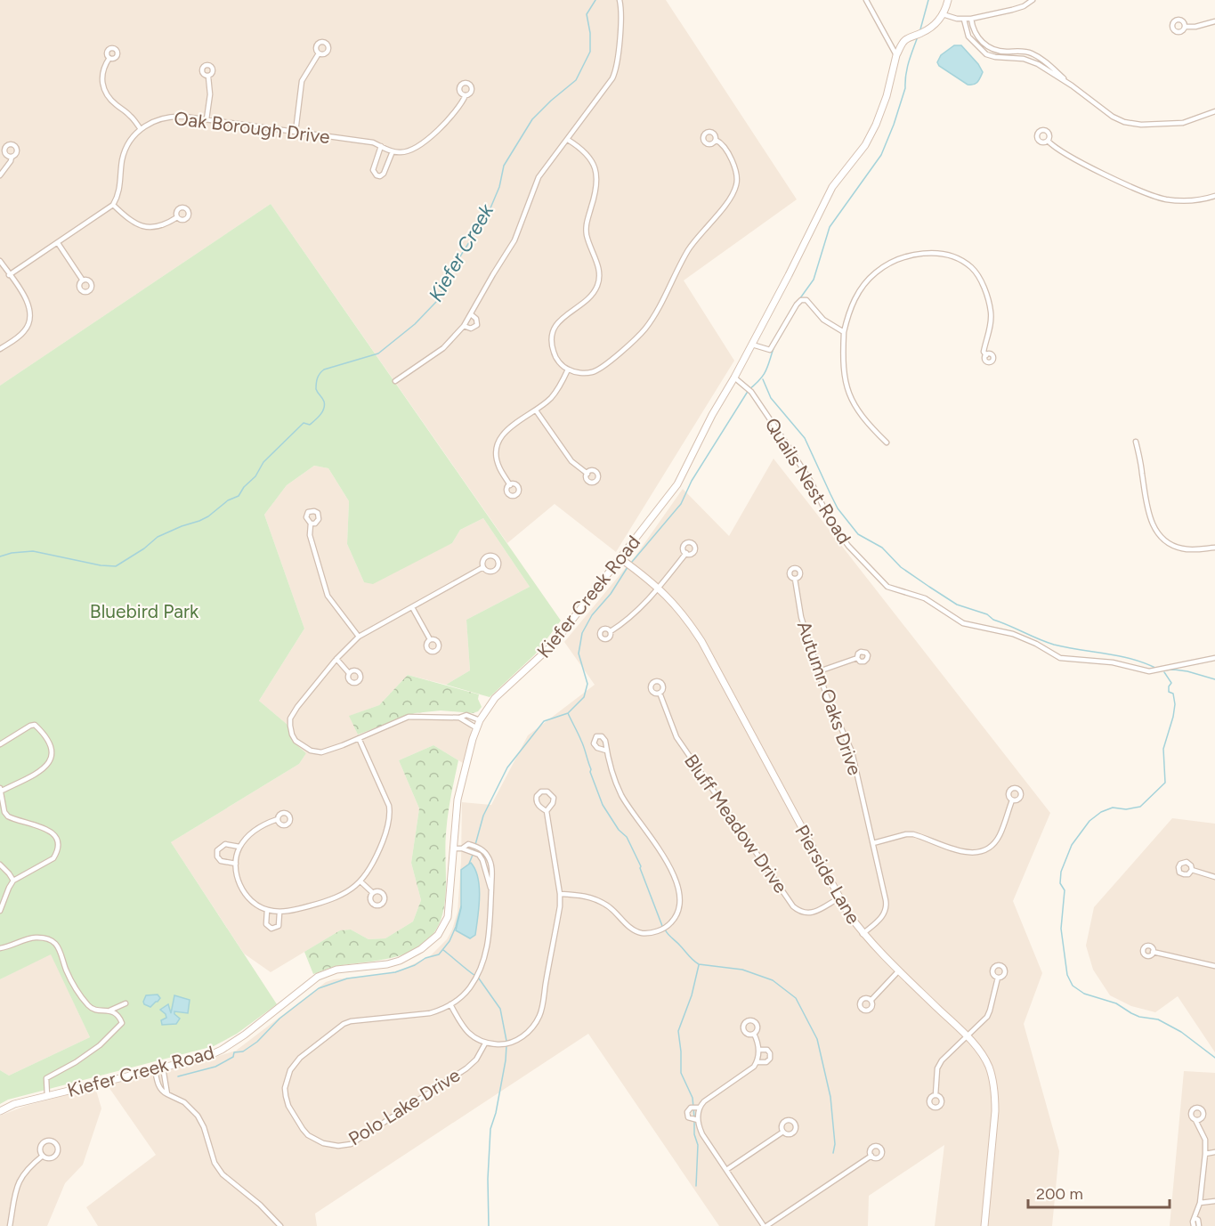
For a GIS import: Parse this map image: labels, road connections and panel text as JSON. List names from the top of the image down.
{
  "streets": {
    "street": [
      "Oak Borough Drive",
      "Quails Nest Road",
      "Kiefer Creek Road",
      "Autumn Oaks Drive",
      "Bluff Meadow Drive",
      "Pierside Lane",
      "Polo Lake Drive"
    ]
  },
  "crossings": [
    ["Quails Nest Road", "Kiefer Creek Road"],
    ["Kiefer Creek Road", "Pierside Lane"],
    ["Kiefer Creek Road", "Polo Lake Drive"],
    ["Autumn Oaks Drive", "Pierside Lane"],
    ["Bluff Meadow Drive", "Pierside Lane"]
  ],
  "water": ["Kiefer Creek"],
  "parks": ["Bluebird Park"],
  "scale_bar": "200 m"
}
